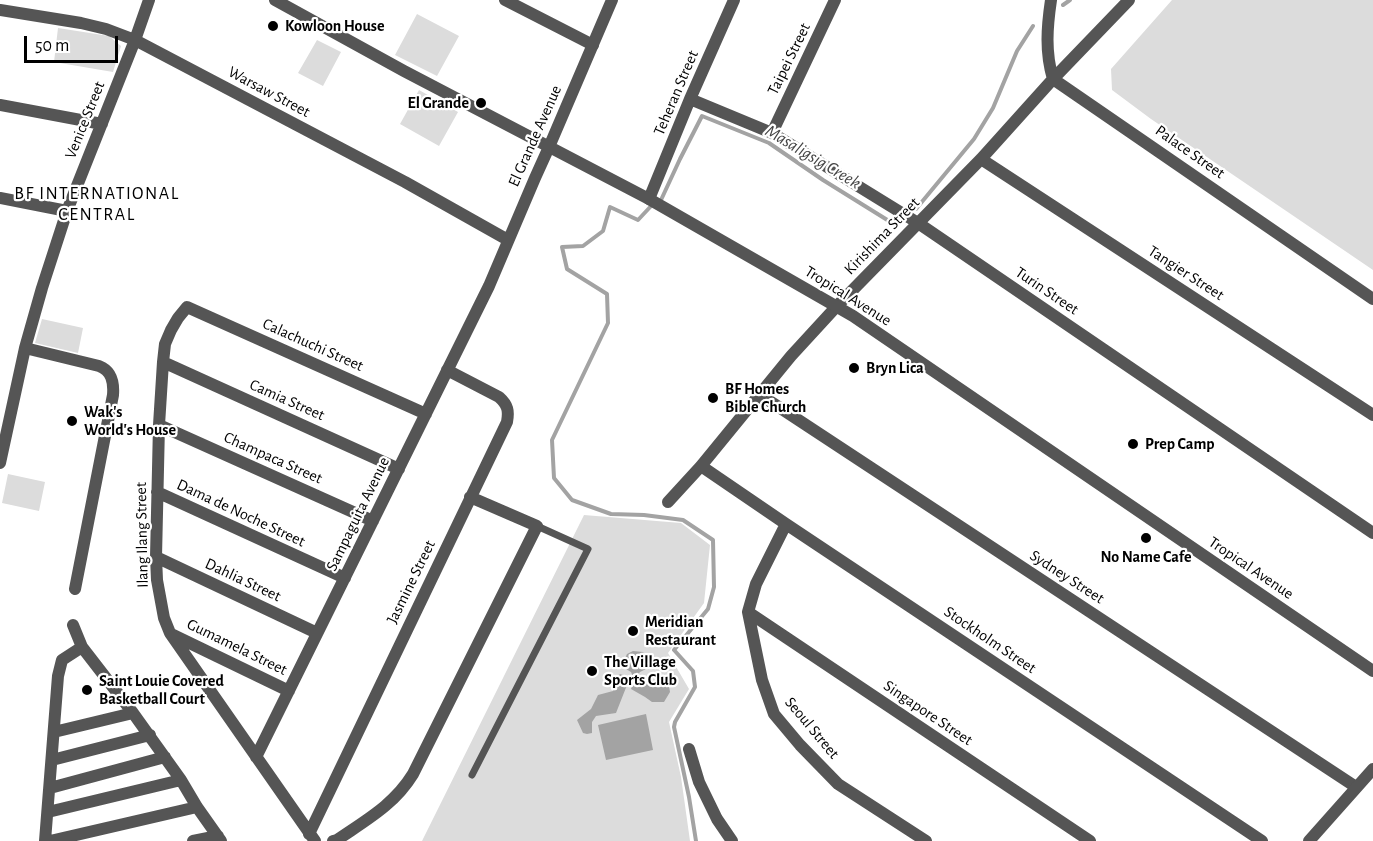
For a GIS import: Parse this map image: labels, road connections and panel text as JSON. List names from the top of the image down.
{
  "streets": {
    "street": [
      "Taipei Street",
      "Warsaw Street",
      "Teheran Street",
      "Venice Street",
      "El Grande Avenue",
      "Palace Street",
      "Kirishima Street",
      "Tangier Street",
      "Turin Street",
      "Tropical Avenue",
      "Calachuchi Street",
      "Camia Street",
      "Champaca Street",
      "Dama de Noche Street",
      "Sampaguita Avenue",
      "Ilang Ilang Street",
      "Sydney Street",
      "Dahlia Street",
      "Jasmine Street",
      "Stockholm Street",
      "Gumamela Street",
      "Singapore Street",
      "Seoul Street"
    ]
  },
  "crossings": [
    ["Taipei Street", "Turin Street"],
    ["Warsaw Street", "Venice Street"],
    ["Warsaw Street", "El Grande Avenue"],
    ["Teheran Street", "Turin Street"],
    ["Teheran Street", "Tropical Avenue"],
    ["El Grande Avenue", "Tropical Avenue"],
    ["El Grande Avenue", "Sampaguita Avenue"],
    ["Palace Street", "Kirishima Street"],
    ["Kirishima Street", "Tangier Street"],
    ["Kirishima Street", "Turin Street"],
    ["Kirishima Street", "Tropical Avenue"],
    ["Kirishima Street", "Sydney Street"],
    ["Kirishima Street", "Stockholm Street"],
    ["Calachuchi Street", "Sampaguita Avenue"],
    ["Calachuchi Street", "Ilang Ilang Street"],
    ["Camia Street", "Sampaguita Avenue"],
    ["Camia Street", "Ilang Ilang Street"],
    ["Champaca Street", "Sampaguita Avenue"],
    ["Champaca Street", "Ilang Ilang Street"],
    ["Dama de Noche Street", "Sampaguita Avenue"],
    ["Dama de Noche Street", "Ilang Ilang Street"],
    ["Sampaguita Avenue", "Ilang Ilang Street"],
    ["Sampaguita Avenue", "Dahlia Street"],
    ["Sampaguita Avenue", "Jasmine Street"],
    ["Sampaguita Avenue", "Gumamela Street"],
    ["Ilang Ilang Street", "Dahlia Street"],
    ["Ilang Ilang Street", "Jasmine Street"],
    ["Ilang Ilang Street", "Gumamela Street"],
    ["Stockholm Street", "Seoul Street"],
    ["Singapore Street", "Seoul Street"]
  ],
  "districts": ["BF INTERNATIONAL CENTRAL"],
  "water": ["Masaligsig Creek"],
  "places": [
    "Kowloon House",
    "El Grande",
    "Bryn Lica",
    "BF Homes Bible Church",
    "Wak's World's House",
    "Prep Camp",
    "No Name Cafe",
    "Meridian Restaurant",
    "The Village Sports Club",
    "Saint Louie Covered Basketball Court"
  ],
  "scale_bar": "50 m"
}
